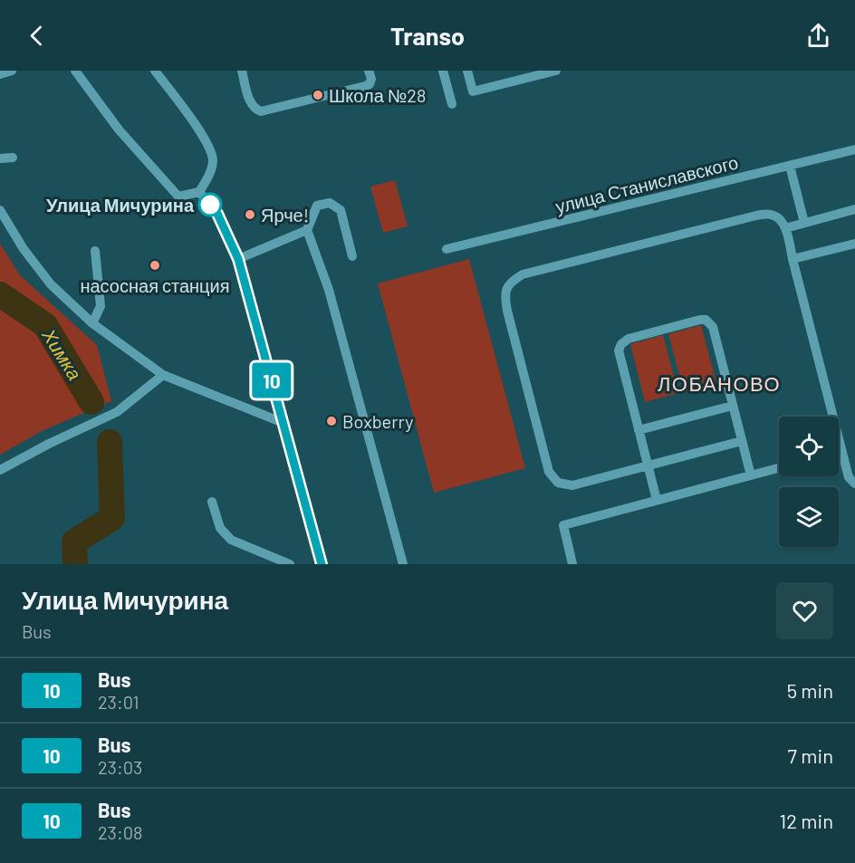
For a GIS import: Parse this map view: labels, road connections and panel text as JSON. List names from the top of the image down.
{
  "streets": {
    "street": ["улица Станиславского"]
  },
  "districts": ["ЛОБАНОВО"],
  "water": ["Химка"],
  "places": [
    "Школа №28",
    "Улица Мичурина",
    "Ярче!",
    "насосная станция",
    "Boxberry"
  ],
  "lines": ["bus line 10"],
  "page": {
    "header": "Transo",
    "on_map": "10",
    "heading": ["Улица Мичурина", "Bus"],
    "list": [
      {
        "mark": "10",
        "name": "Bus",
        "note": "23:01",
        "value": "5 min"
      },
      {
        "mark": "10",
        "name": "Bus",
        "note": "23:03",
        "value": "7 min"
      },
      {
        "mark": "10",
        "name": "Bus",
        "note": "23:08",
        "value": "12 min"
      }
    ]
  }
}
